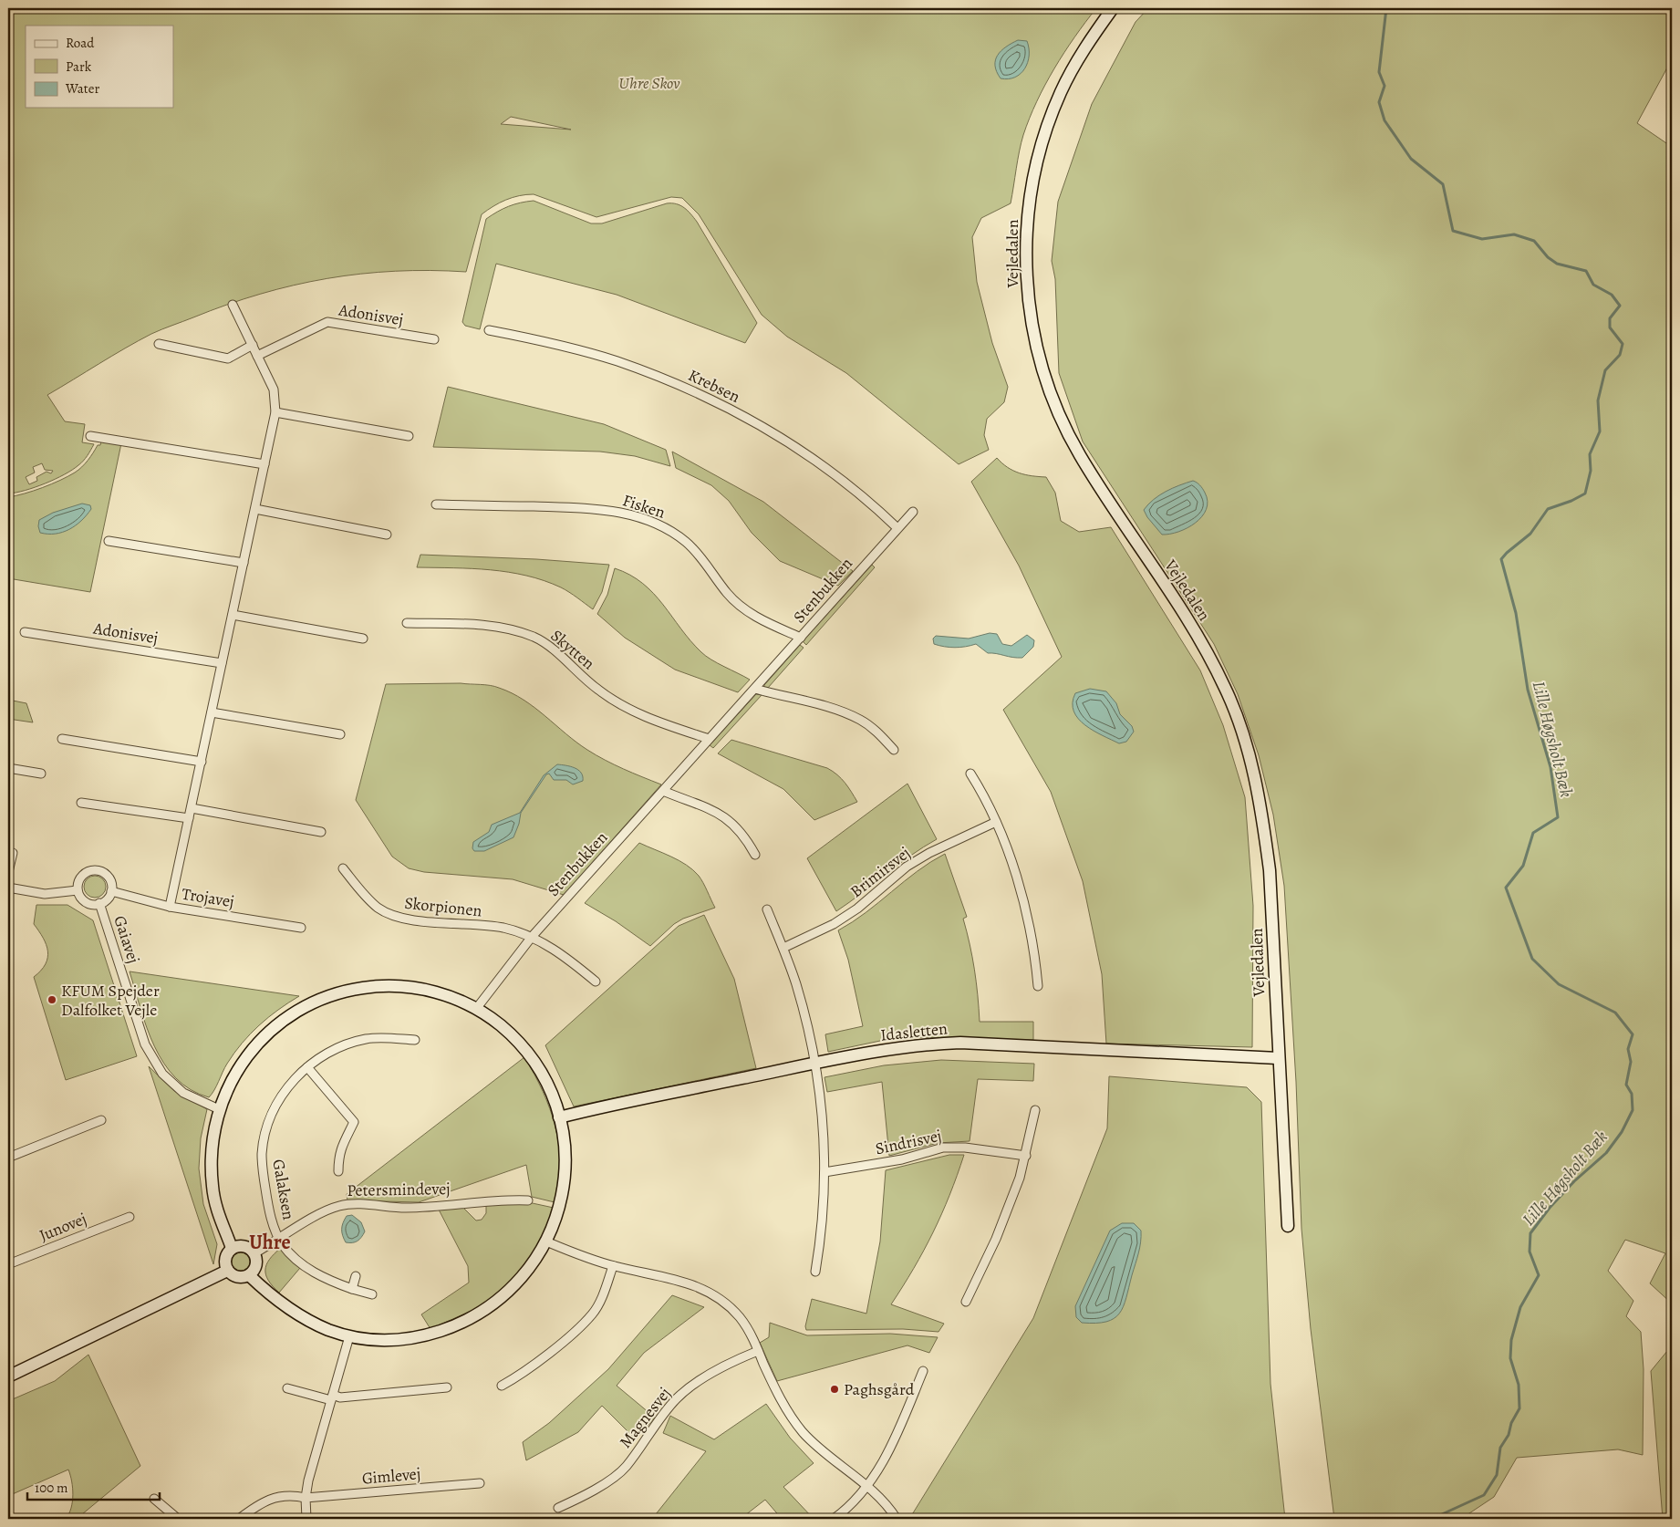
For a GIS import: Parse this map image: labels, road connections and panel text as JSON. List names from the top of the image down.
{
  "streets": {
    "street": [
      "Vejledalen",
      "Adonisvej",
      "Krebsen",
      "Fisken",
      "Stenbukken",
      "Skytten",
      "Brimirsvej",
      "Trojavej",
      "Skorpionen",
      "Gaiavej",
      "Idasletten",
      "Sindrisvej",
      "Galaksen",
      "Petersmindevej",
      "Junovej",
      "Magnesvej",
      "Gimlevej"
    ]
  },
  "crossings": [
    ["Vejledalen", "Idasletten"],
    ["Krebsen", "Stenbukken"],
    ["Fisken", "Stenbukken"],
    ["Stenbukken", "Skytten"],
    ["Stenbukken", "Skorpionen"],
    ["Trojavej", "Gaiavej"],
    ["Galaksen", "Petersmindevej"]
  ],
  "districts": ["Uhre"],
  "water": ["Lille Høgsholt Bæk"],
  "parks": ["Uhre Skov"],
  "places": ["KFUM Spejder Dalfolket Vejle", "Paghsgård"],
  "legend": ["Road", "Park", "Water"],
  "scale_bar": "100 m"
}
